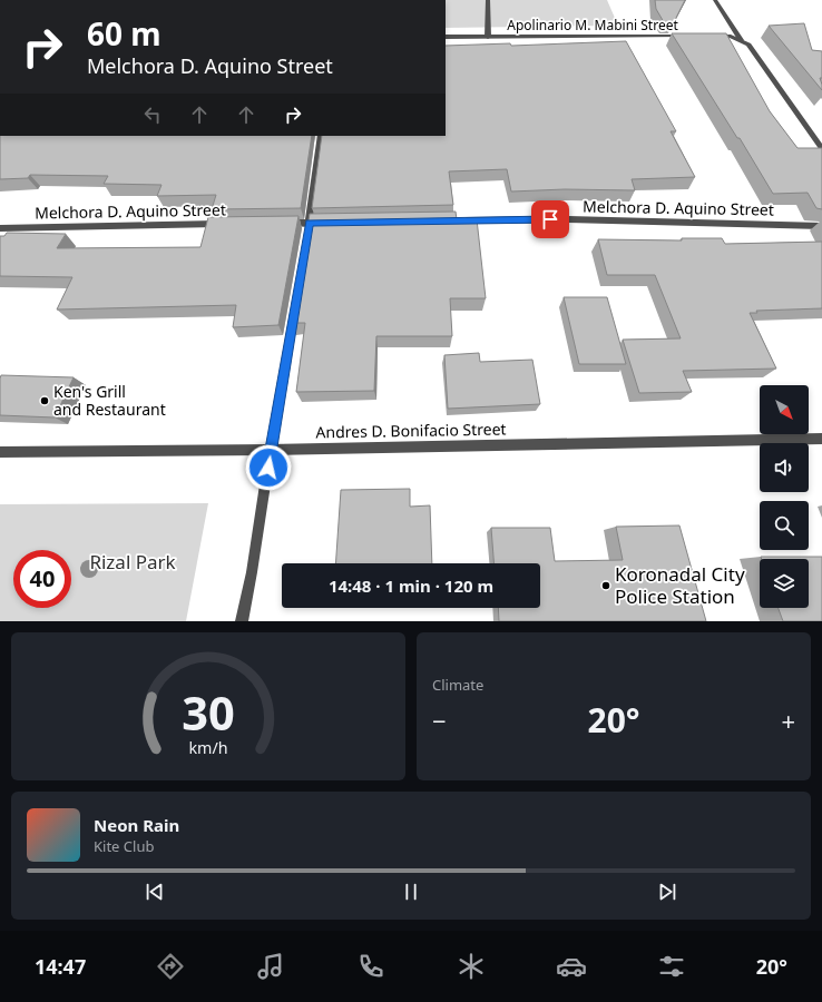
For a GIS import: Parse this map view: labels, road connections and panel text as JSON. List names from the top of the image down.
{
  "streets": {
    "street": ["Apolinario M. Mabini Street", "Melchora D. Aquino Street", "Andres D. Bonifacio Street"]
  },
  "parks": ["Rizal Park"],
  "places": ["Ken's Grill and Restaurant", "Koronadal City Police Station"],
  "north": "bottom right",
  "page": {
    "turn": ["60 m", "Melchora D. Aquino Street"],
    "limit": "40",
    "trip": "14:48 · 1 min · 120 m",
    "tile": "Climate",
    "heat": ["−", "20°", "+"],
    "song": ["Neon Rain", "Kite Club"],
    "tabs": ["14:47", "20°"],
    "gauge": ["30", "km/h"]
  }
}
